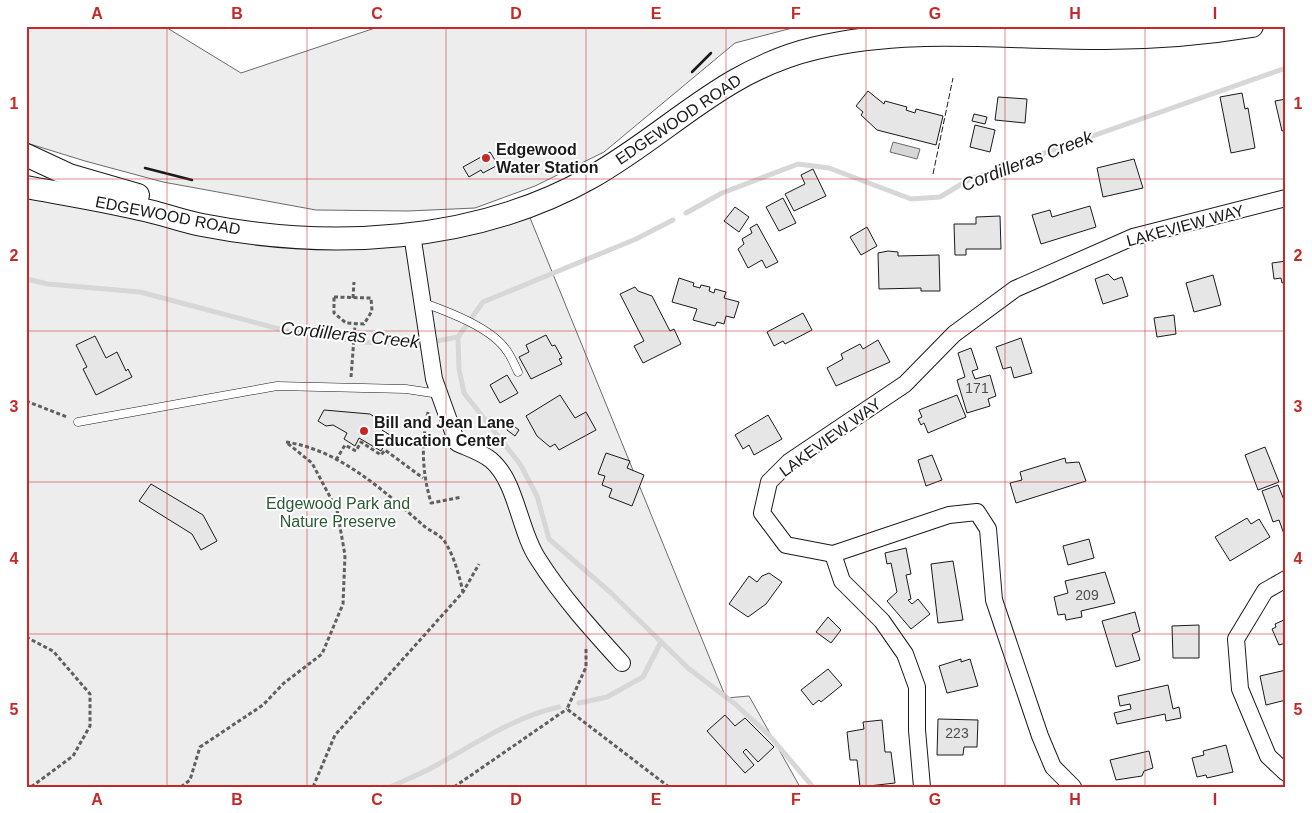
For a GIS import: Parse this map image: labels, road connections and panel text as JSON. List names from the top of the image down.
{
  "streets": {
    "main road": ["EDGEWOOD ROAD"],
    "street": ["LAKEVIEW WAY"]
  },
  "water": ["Cordilleras Creek"],
  "parks": ["Edgewood Park and Nature Preserve"],
  "places": ["Edgewood Water Station", "Bill and Jean Lane Education Center"],
  "house_numbers": ["171", "209", "223"],
  "grid": {
    "columns": [
      "A",
      "B",
      "C",
      "D",
      "E",
      "F",
      "G",
      "H",
      "I"
    ],
    "rows": [
      "1",
      "2",
      "3",
      "4",
      "5"
    ]
  }
}
